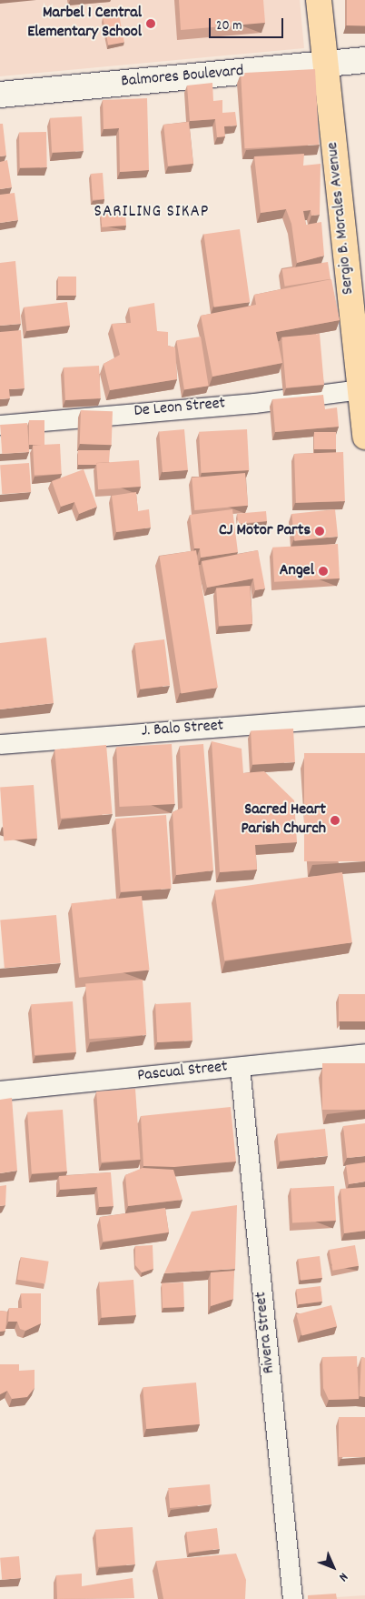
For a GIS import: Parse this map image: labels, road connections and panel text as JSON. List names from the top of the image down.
{
  "streets": {
    "main road": ["Balmores Boulevard", "Sergio B. Morales Avenue"],
    "street": [
      "De Leon Street",
      "J. Balo Street",
      "Pascual Street",
      "Rivera Street"
    ]
  },
  "crossings": [
    ["Balmores Boulevard", "Sergio B. Morales Avenue"],
    ["Sergio B. Morales Avenue", "De Leon Street"],
    ["Pascual Street", "Rivera Street"]
  ],
  "districts": ["SARILING SIKAP"],
  "places": [
    "Marbel 1 Central Elementary School",
    "CJ Motor Parts",
    "Angel",
    "Sacred Heart Parish Church"
  ],
  "scale_bar": "20 m",
  "north": "bottom right"
}
